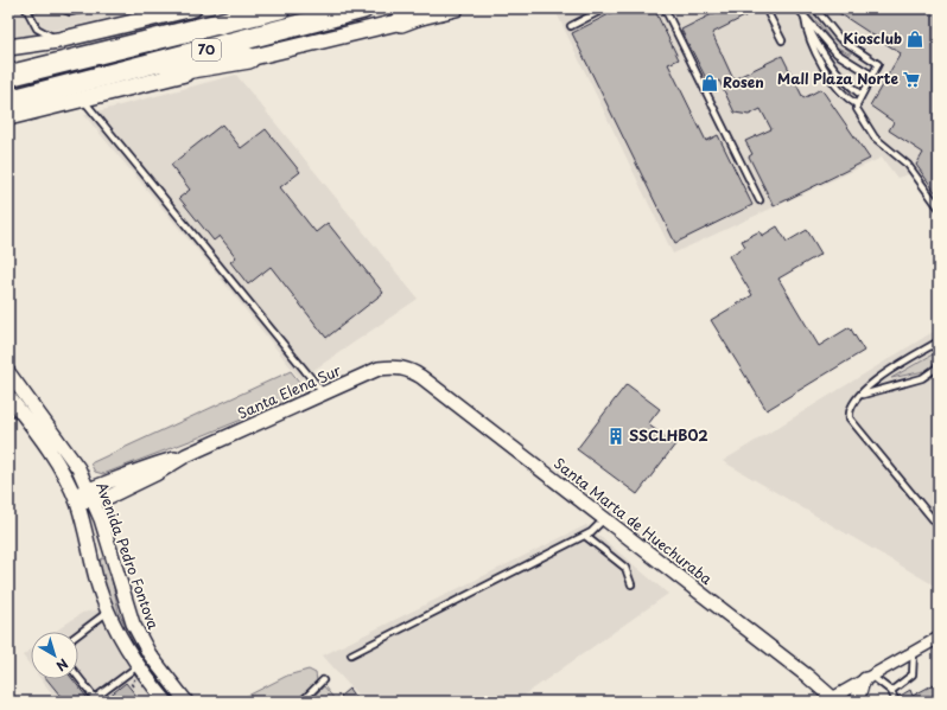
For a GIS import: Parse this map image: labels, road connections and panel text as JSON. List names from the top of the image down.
{
  "streets": {
    "highway": ["70"],
    "street": ["Santa Elena Sur", "Santa Marta de Huechuraba", "Avenida Pedro Fontova"]
  },
  "crossings": [
    ["Santa Elena Sur", "Santa Marta de Huechuraba"],
    ["Santa Elena Sur", "Avenida Pedro Fontova"]
  ],
  "places": {
    "shop": ["Kiosclub", "Rosen"],
    "supermarket": ["Mall Plaza Norte"],
    "building": ["SSCLHB02"]
  },
  "north": "bottom right"
}
